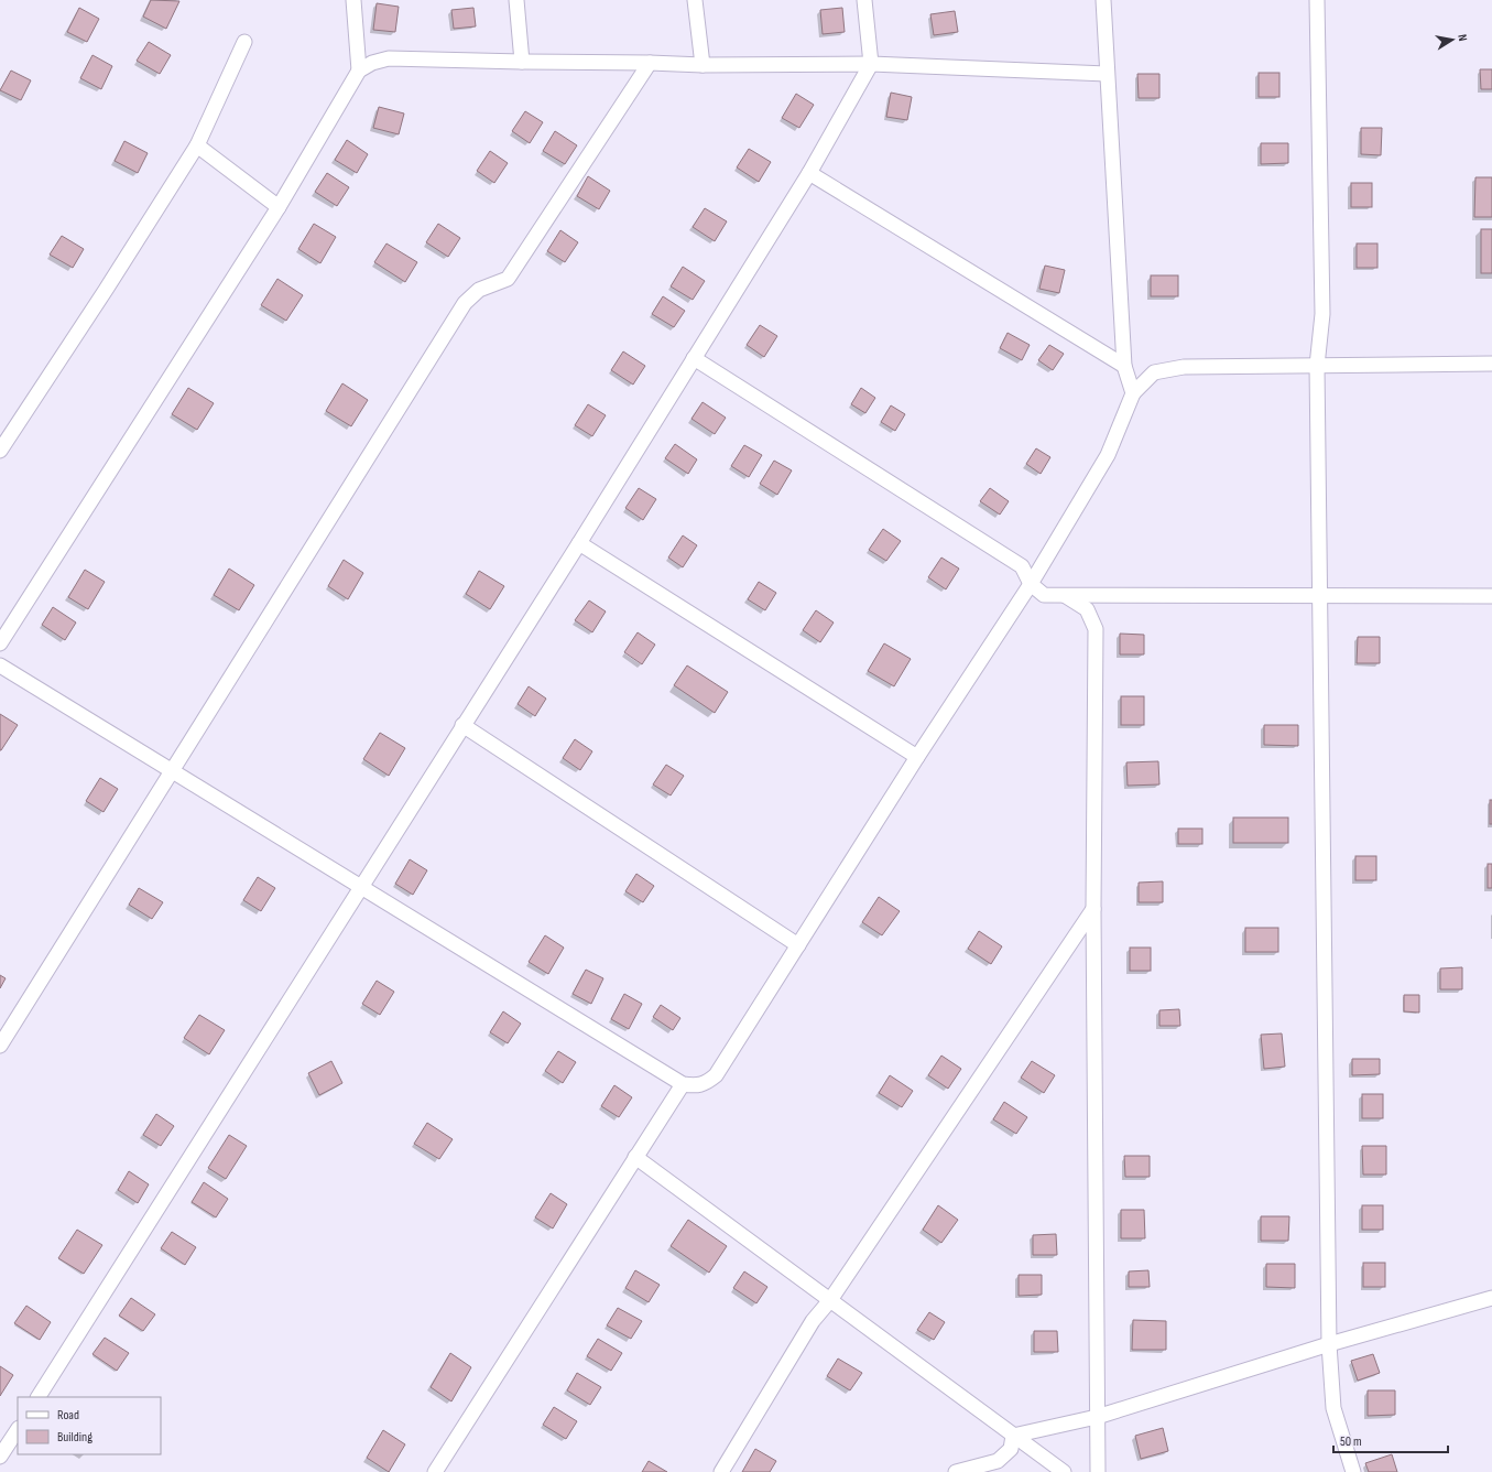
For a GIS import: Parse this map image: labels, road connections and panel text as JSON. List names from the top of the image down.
{
  "legend": ["Road", "Building"],
  "scale_bar": "50 m",
  "north": "right"
}
